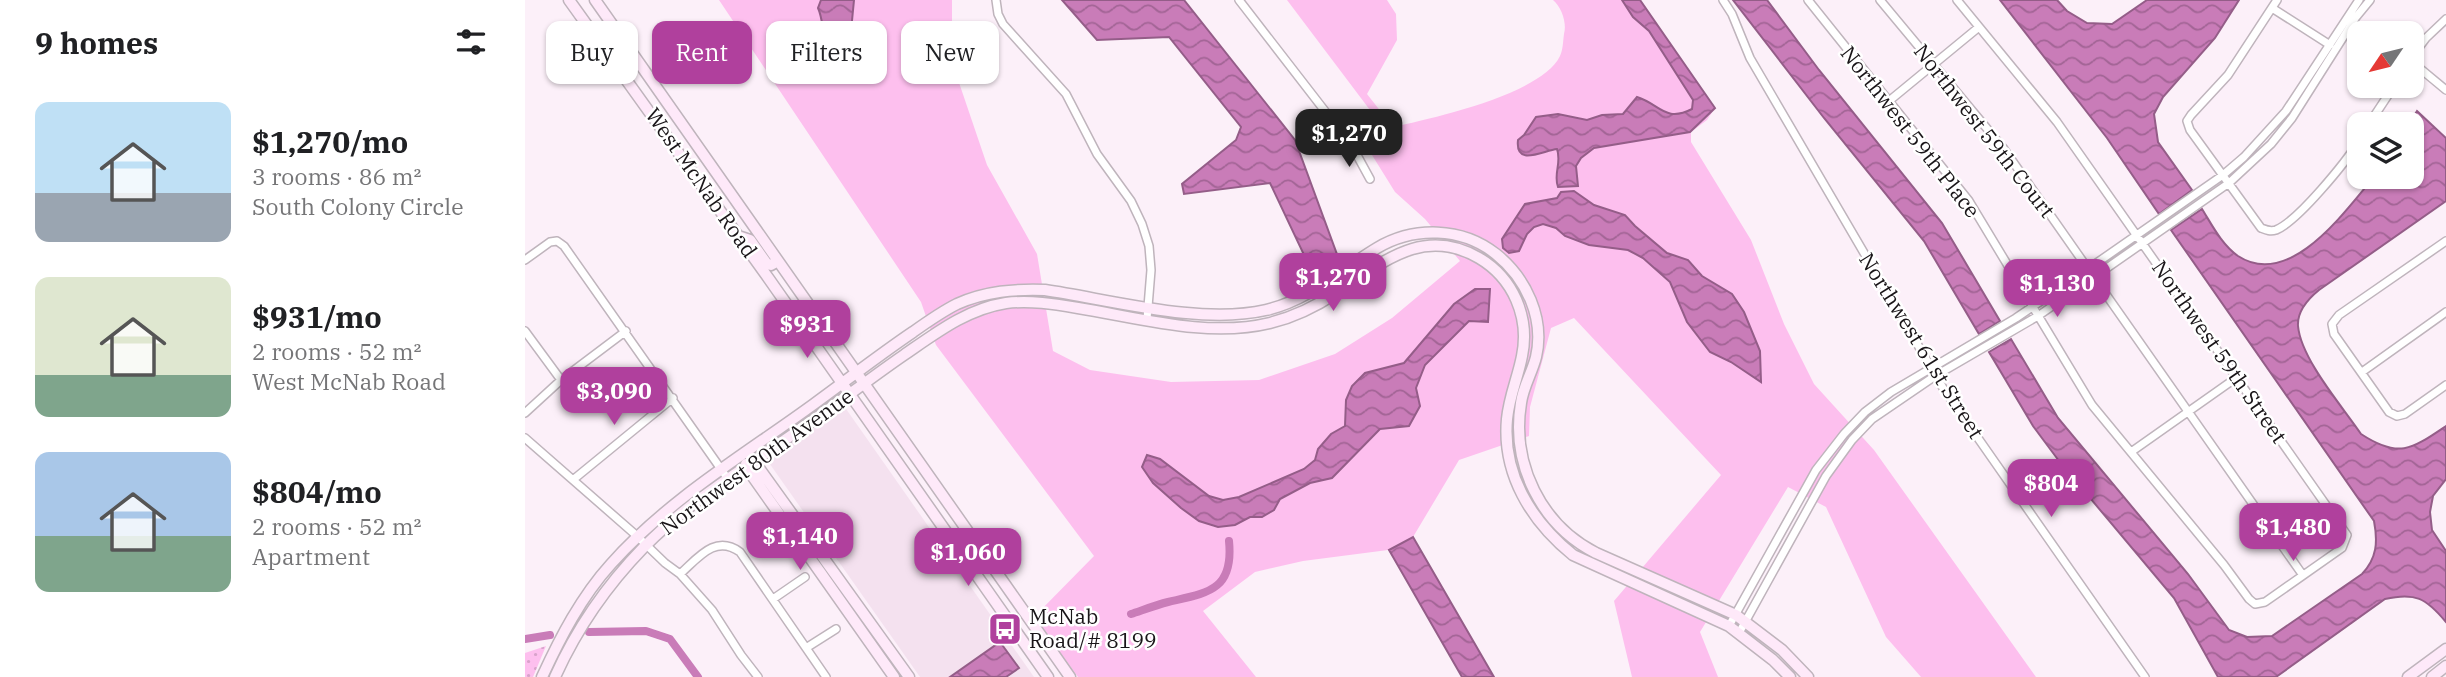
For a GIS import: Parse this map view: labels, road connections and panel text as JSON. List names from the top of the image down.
{
  "streets": {
    "street": [
      "Northwest 59th Court",
      "Northwest 59th Place",
      "West McNab Road",
      "Northwest 61st Street",
      "Northwest 59th Street",
      "Northwest 80th Avenue"
    ]
  },
  "crossings": [
    ["Northwest 59th Court", "Northwest 59th Place"],
    ["Northwest 59th Court", "Northwest 59th Street"],
    ["Northwest 59th Place", "Northwest 59th Street"],
    ["West McNab Road", "Northwest 80th Avenue"]
  ],
  "places": {
    "bus stop": ["McNab Road/# 8199"]
  },
  "north": "bottom left",
  "page": {
    "heading": "9 homes",
    "chip": [
      "Buy",
      "Rent",
      "Filters",
      "New"
    ],
    "list": [
      {
        "name": "$1,270/mo",
        "note": "3 rooms · 86 m² · South Colony Circle"
      },
      {
        "name": "$931/mo",
        "note": "2 rooms · 52 m² · West McNab Road"
      },
      {
        "name": "$804/mo",
        "note": "2 rooms · 52 m² · Apartment"
      }
    ],
    "price": [
      "$1,270",
      "$1,270",
      "$1,130",
      "$931",
      "$3,090",
      "$804",
      "$1,480",
      "$1,140",
      "$1,060"
    ]
  }
}
